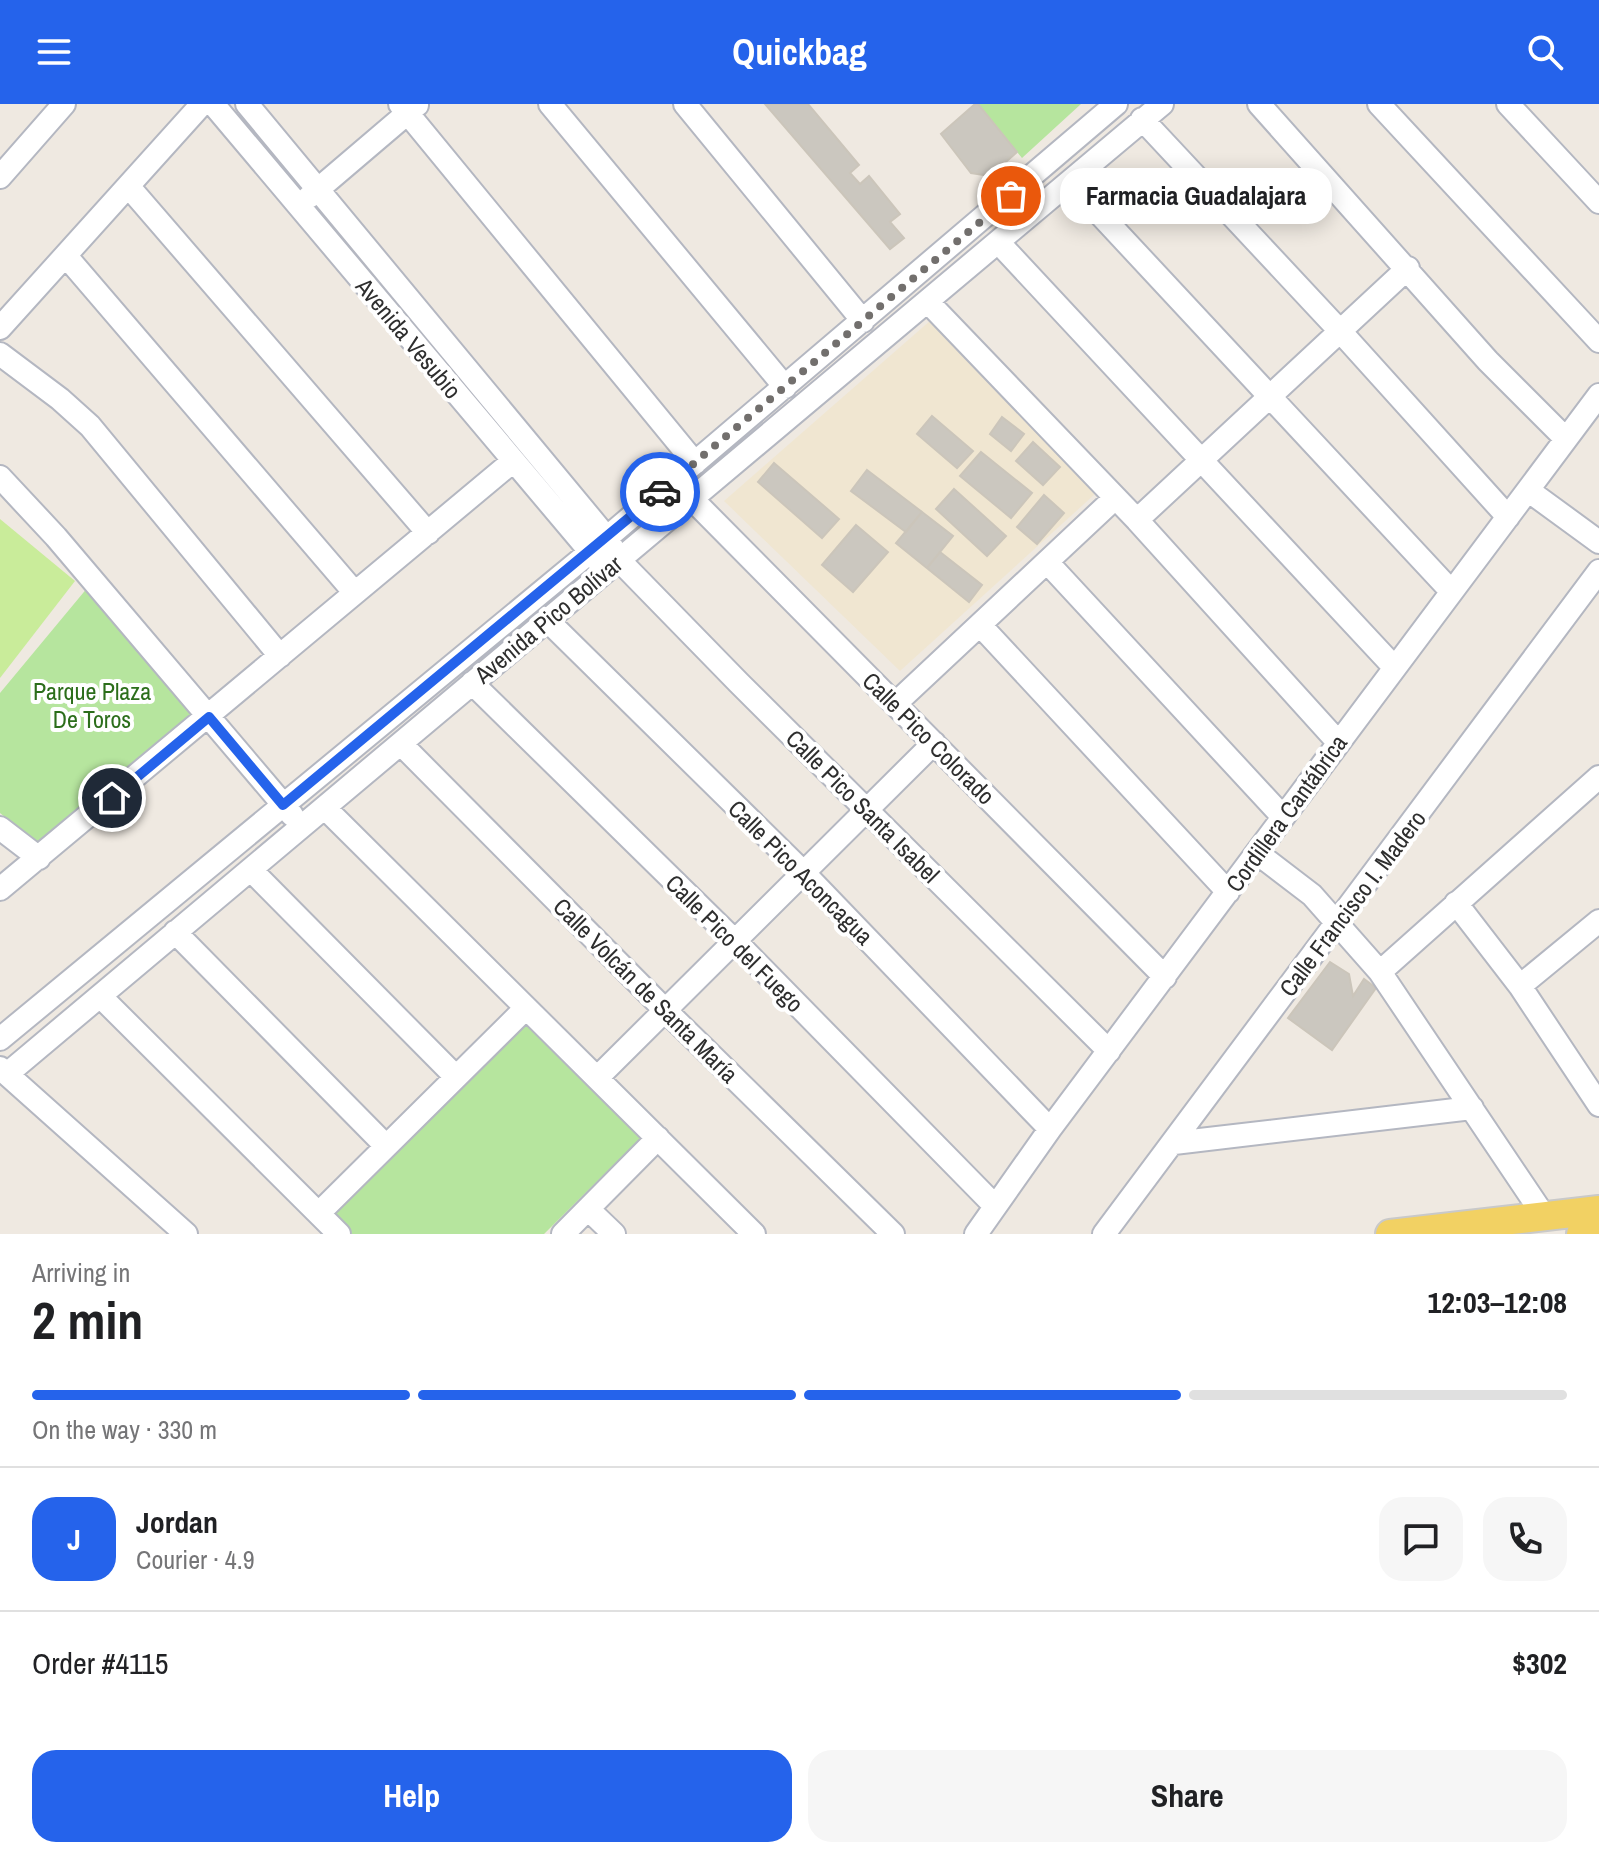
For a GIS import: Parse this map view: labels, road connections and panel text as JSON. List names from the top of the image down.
{
  "streets": {
    "street": [
      "Avenida Vesubio",
      "Avenida Pico Bolívar",
      "Calle Pico Colorado",
      "Calle Pico Santa Isabel",
      "Cordillera Cantábrica",
      "Calle Pico Aconcagua",
      "Calle Francisco I. Madero",
      "Calle Pico del Fuego",
      "Calle Volcán de Santa María"
    ]
  },
  "crossings": [
    ["Avenida Vesubio", "Avenida Pico Bolívar"],
    ["Avenida Vesubio", "Calle Pico Santa Isabel"],
    ["Avenida Pico Bolívar", "Calle Pico Colorado"],
    ["Avenida Pico Bolívar", "Calle Pico Santa Isabel"],
    ["Avenida Pico Bolívar", "Calle Pico Aconcagua"],
    ["Avenida Pico Bolívar", "Calle Pico del Fuego"],
    ["Avenida Pico Bolívar", "Calle Volcán de Santa María"],
    ["Calle Pico Colorado", "Cordillera Cantábrica"],
    ["Calle Pico Santa Isabel", "Cordillera Cantábrica"],
    ["Cordillera Cantábrica", "Calle Pico Aconcagua"],
    ["Cordillera Cantábrica", "Calle Pico del Fuego"]
  ],
  "parks": ["Parque Plaza De Toros"],
  "places": ["Farmacia Guadalajara"],
  "page": {
    "header": "Quickbag",
    "bubble": "Farmacia Guadalajara",
    "heading": ["2 min", "Arriving in", "12:03–12:08"],
    "panel": [
      "Jordan",
      "Courier · 4.9",
      "Order #4115",
      "$302"
    ],
    "bar": "On the way · 330 m",
    "round": "J",
    "buttons": ["Help", "Share"]
  }
}
